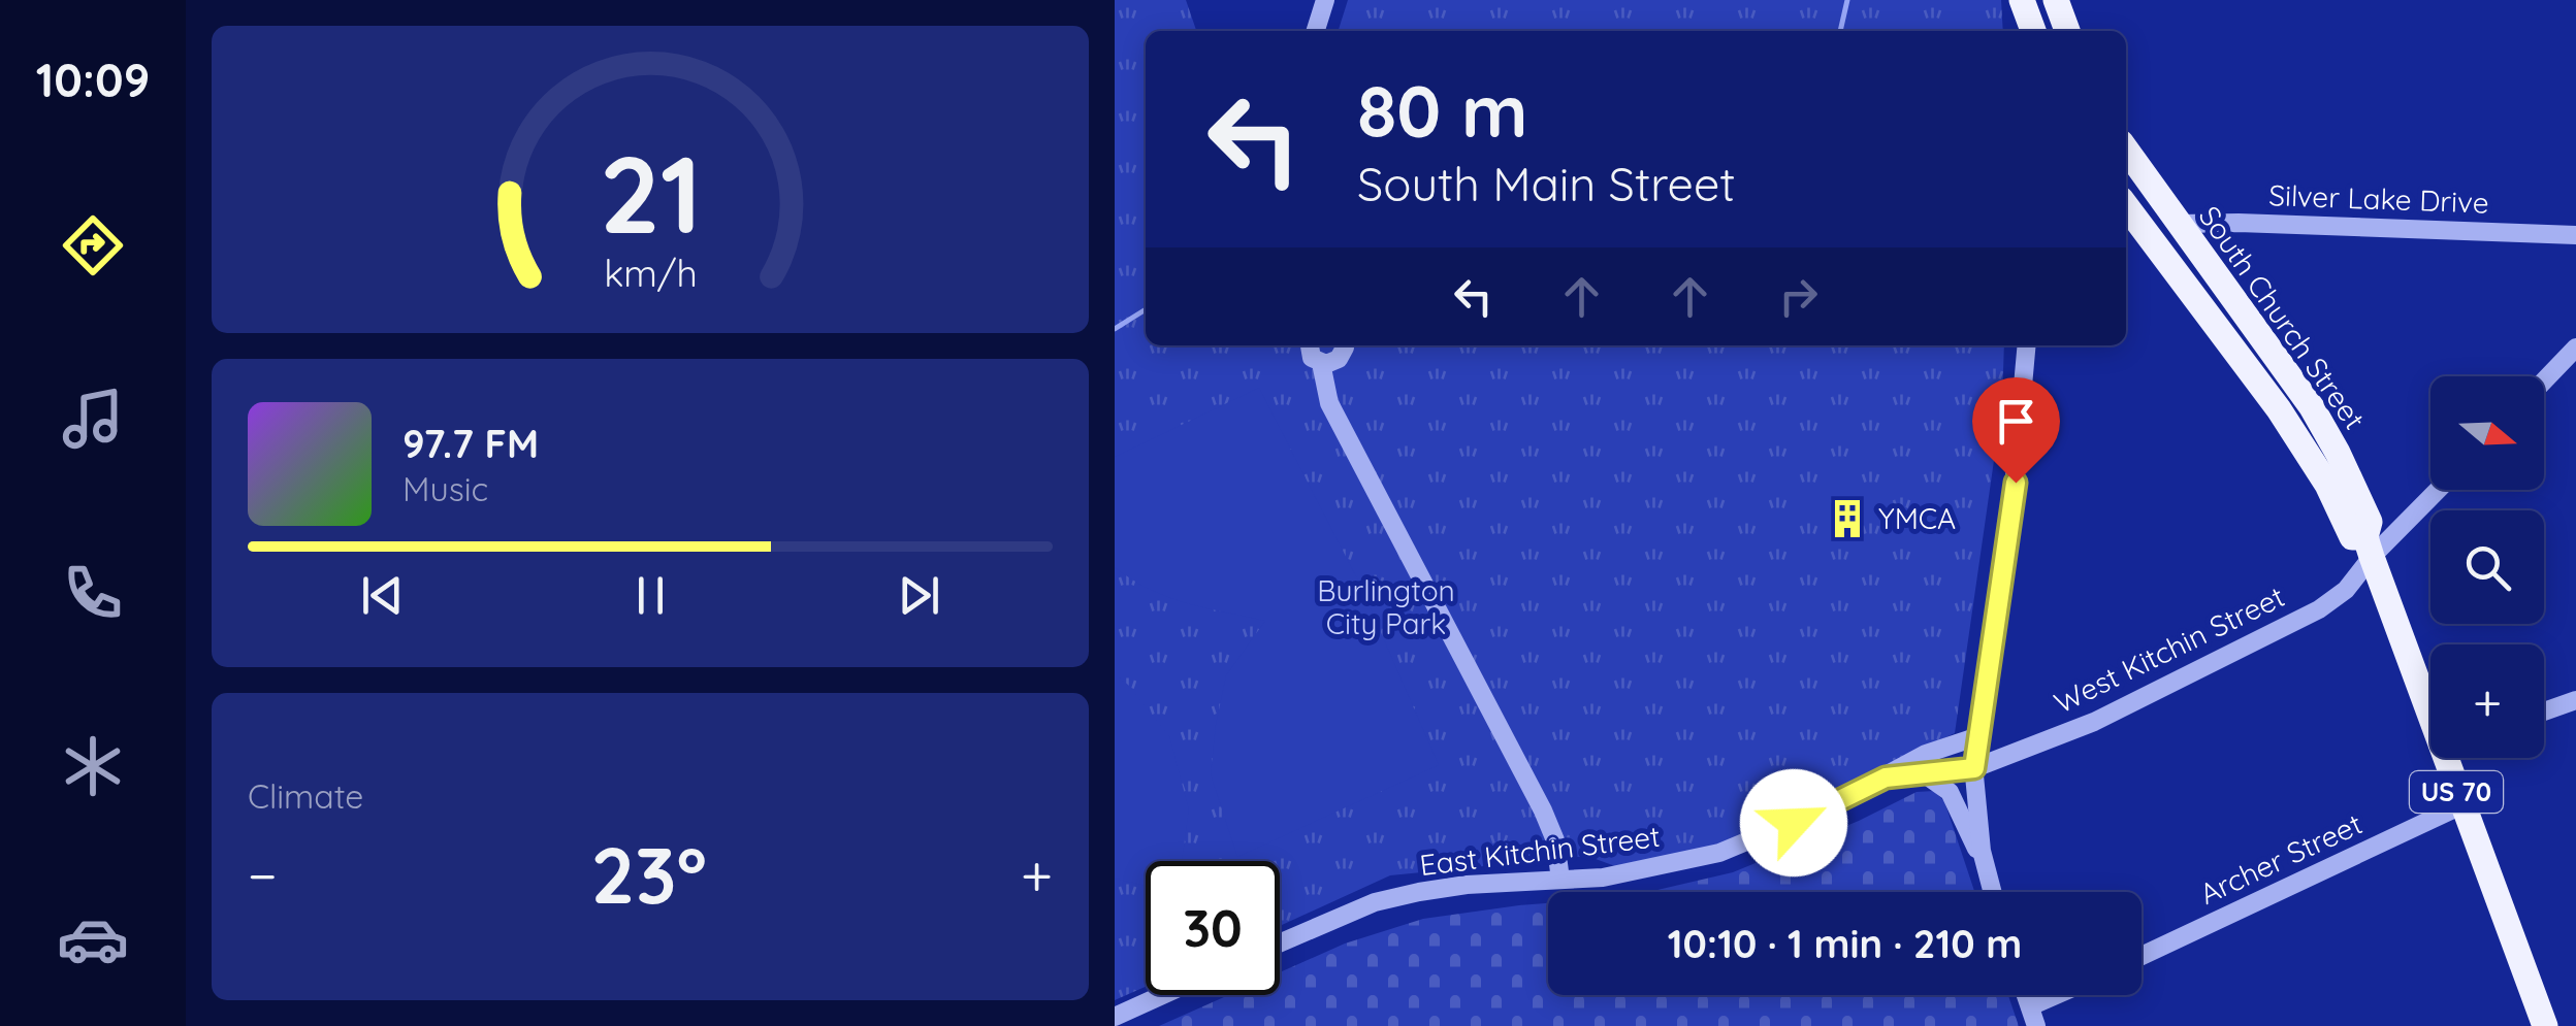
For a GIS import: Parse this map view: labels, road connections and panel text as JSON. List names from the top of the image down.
{
  "streets": {
    "main road": ["South Church Street", "US 70"],
    "street": [
      "Silver Lake Drive",
      "West Kitchin Street",
      "East Kitchin Street",
      "Archer Street"
    ]
  },
  "crossings": [
    ["Silver Lake Drive", "South Church Street"],
    ["South Church Street", "West Kitchin Street"],
    ["South Church Street", "Archer Street"],
    ["West Kitchin Street", "East Kitchin Street"]
  ],
  "parks": ["Burlington City Park"],
  "places": {
    "building": ["YMCA"]
  },
  "north": "right",
  "page": {
    "tabs": "10:09",
    "turn": ["80 m", "South Main Street"],
    "map_buttons": "+",
    "song": ["97.7 FM", "Music"],
    "tile": "Climate",
    "heat": ["−", "23°", "+"],
    "limit": "30",
    "trip": "10:10 · 1 min · 210 m",
    "gauge": ["21", "km/h"]
  }
}
